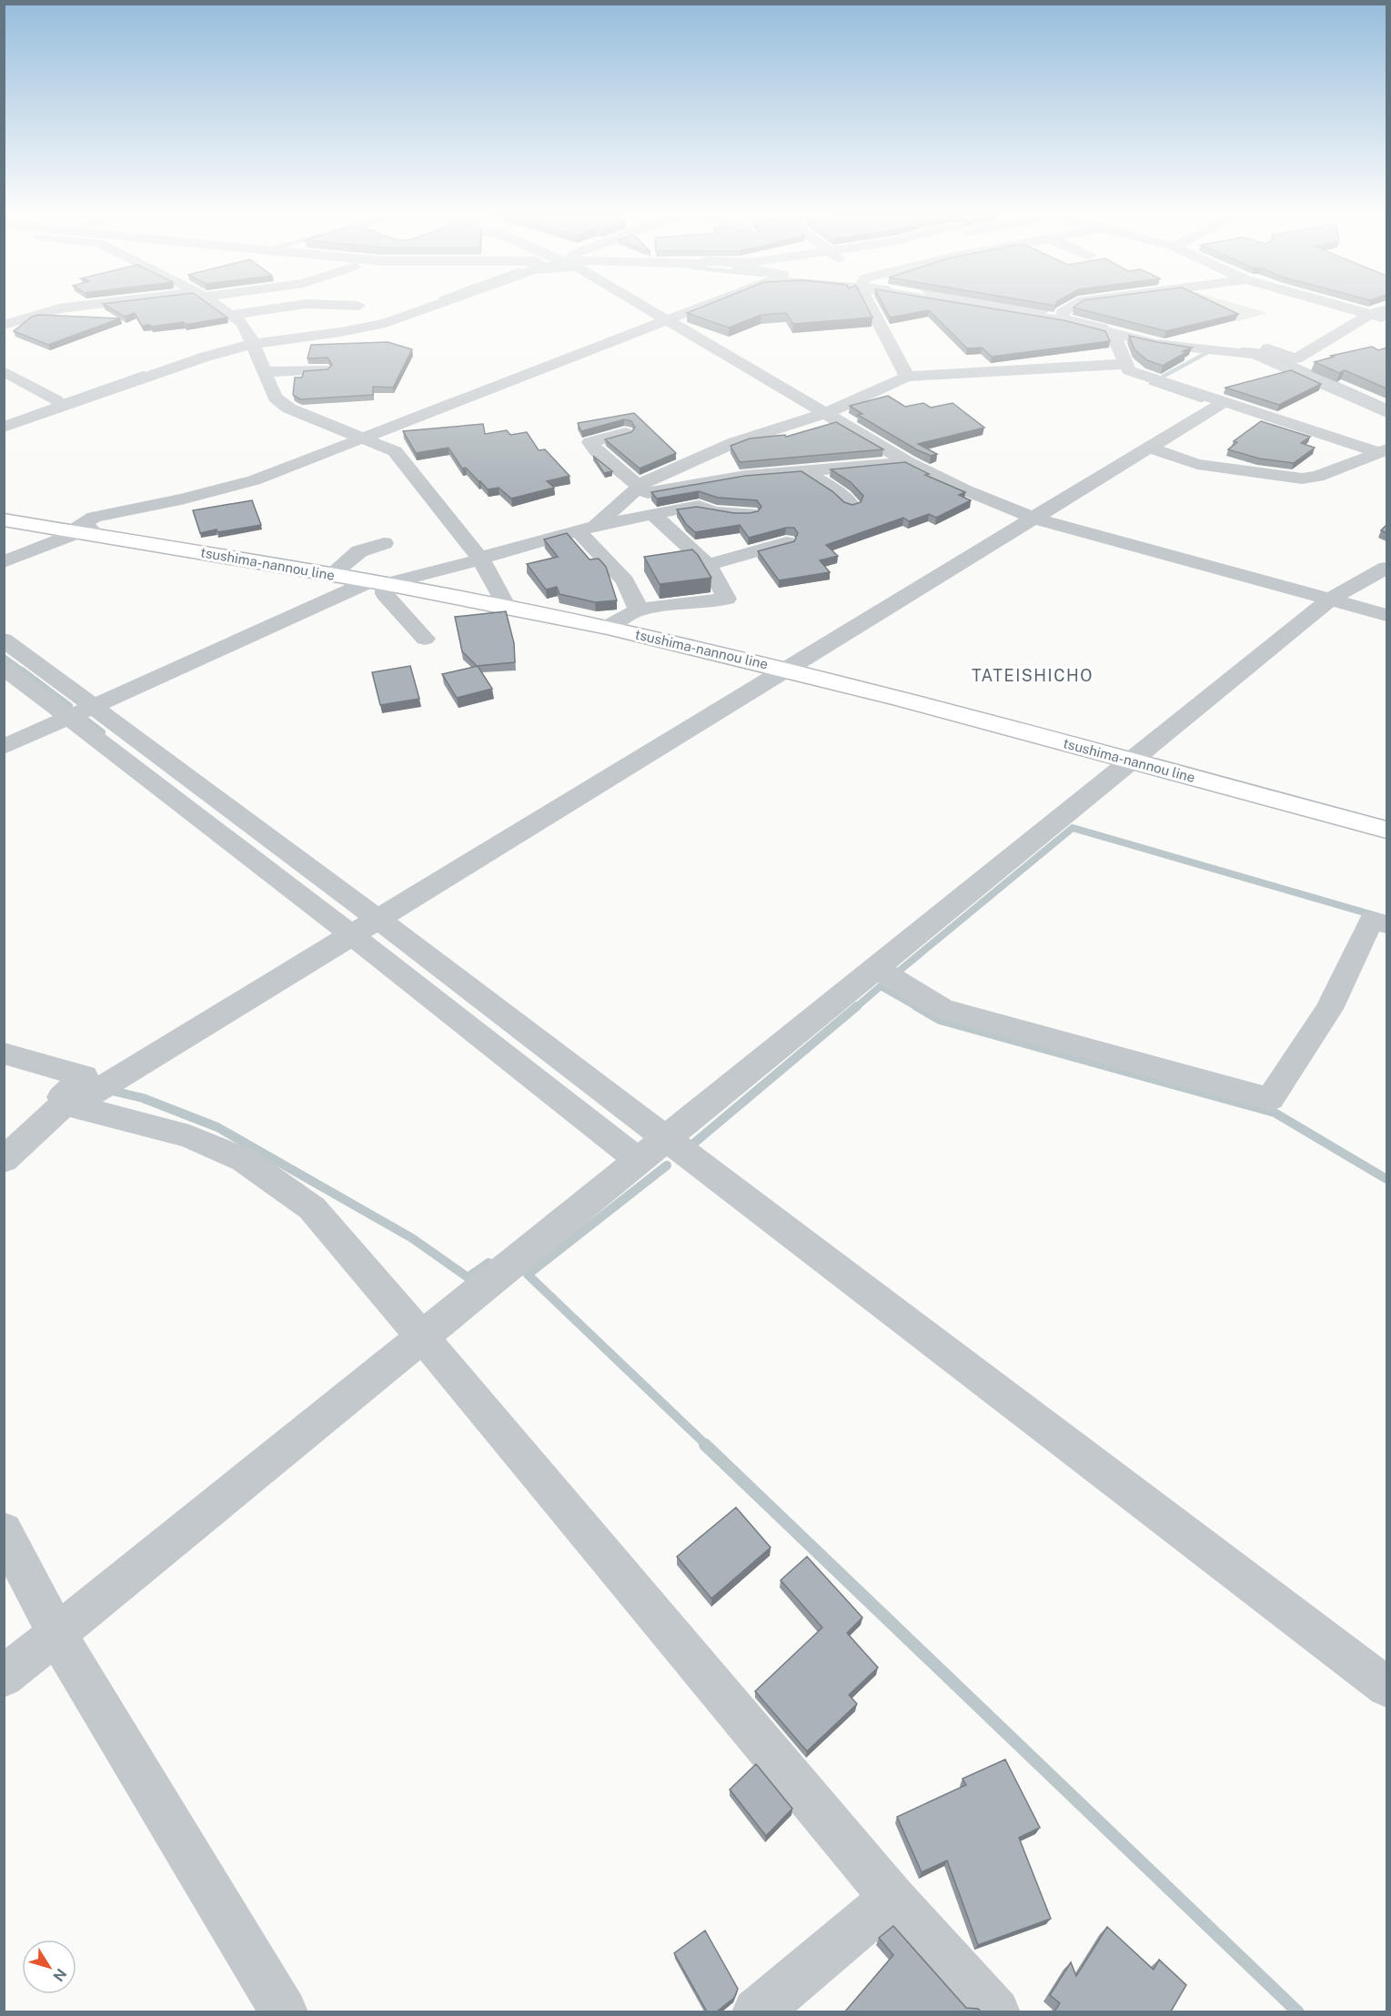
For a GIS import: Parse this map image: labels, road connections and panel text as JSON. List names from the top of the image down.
{
  "streets": {
    "main road": ["tsushima-nannou line"]
  },
  "districts": ["TATEISHICHO"],
  "north": "bottom right"
}
